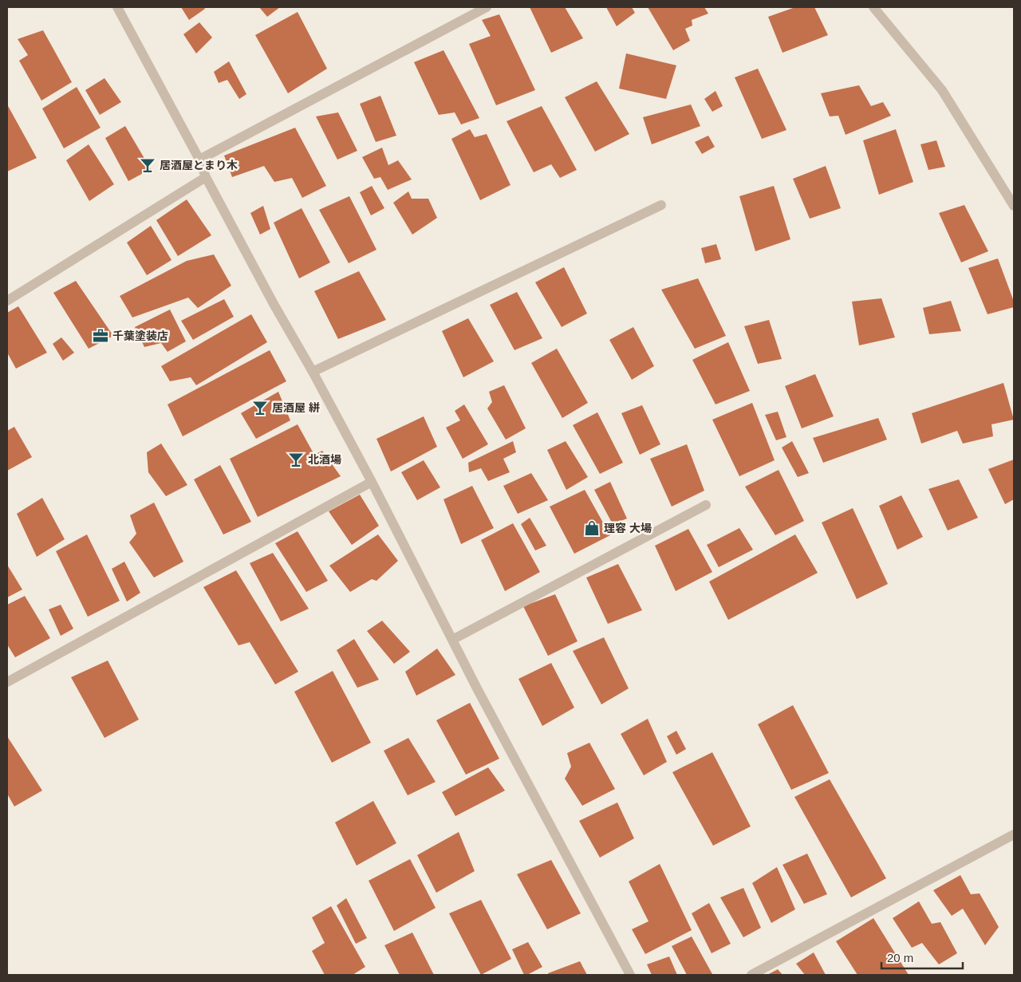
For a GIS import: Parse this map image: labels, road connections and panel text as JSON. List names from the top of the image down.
{
  "places": {
    "bar": ["居酒屋とまり木", "居酒屋 絣", "北酒場"],
    "office": ["千葉塗装店"],
    "shop": ["理容 大場"]
  },
  "scale_bar": "20 m"
}
